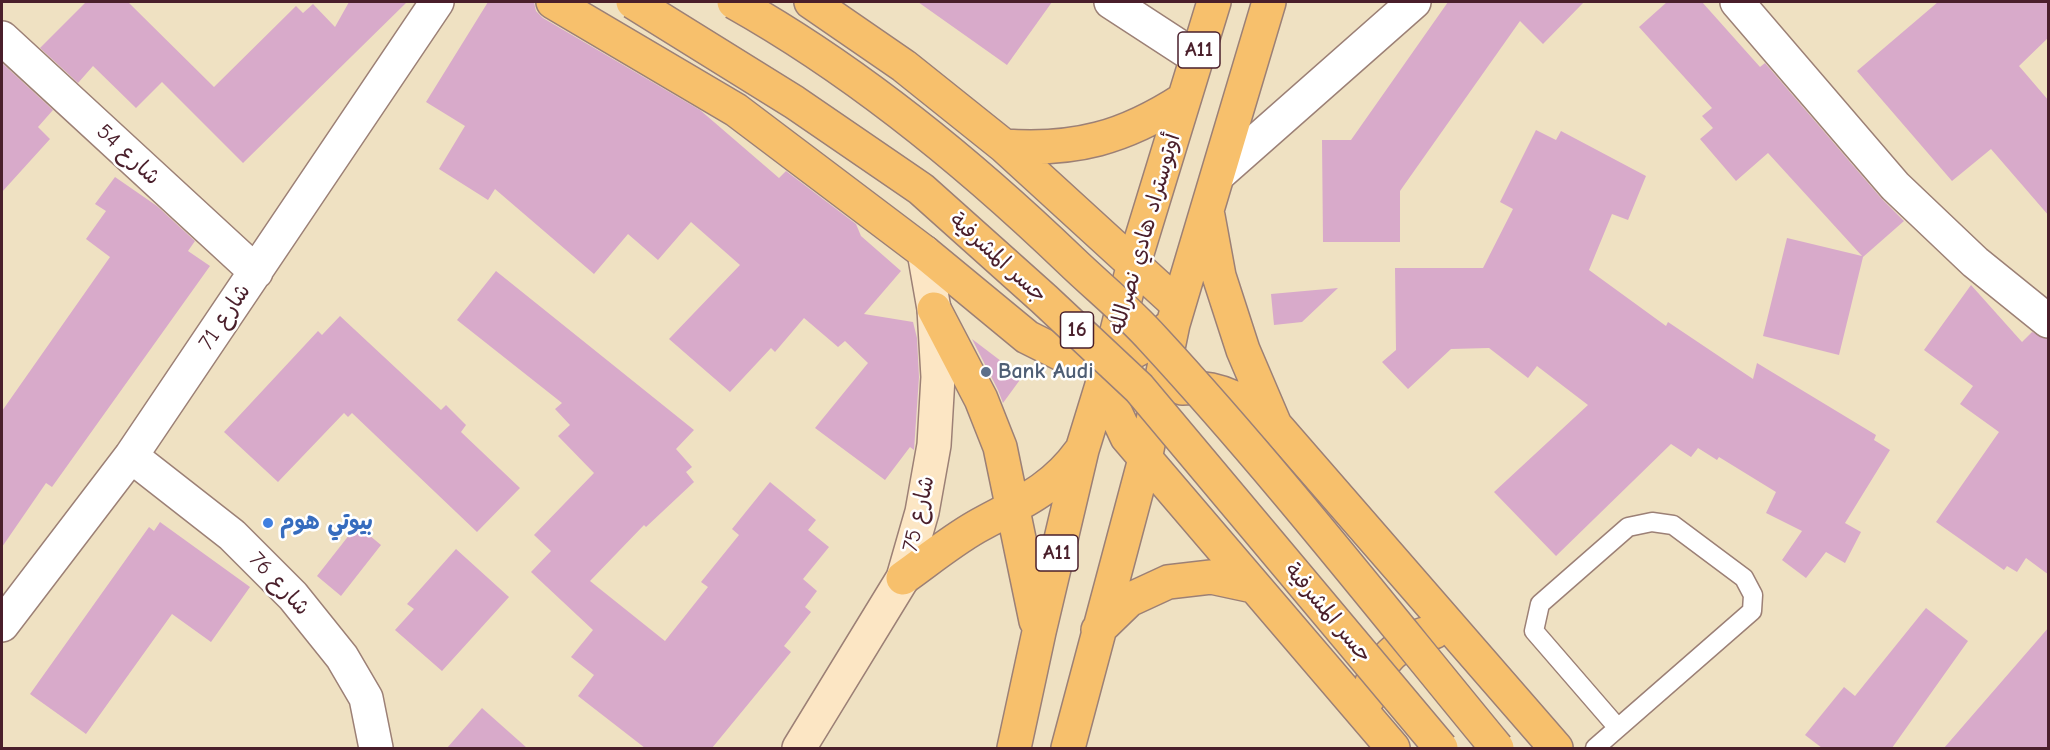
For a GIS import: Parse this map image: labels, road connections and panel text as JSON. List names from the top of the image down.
{
  "streets": {
    "main road": [
      "A11",
      "أوتوستراد هادي نصرالله",
      "جسر المشرفية",
      "16"
    ],
    "street": [
      "شارع 54",
      "شارع 71",
      "شارع 75",
      "شارع 76"
    ]
  },
  "crossings": [
    ["شارع 54", "شارع 71"],
    ["شارع 71", "شارع 76"]
  ],
  "places": ["Bank Audi", "بيوتي هوم"]
}
